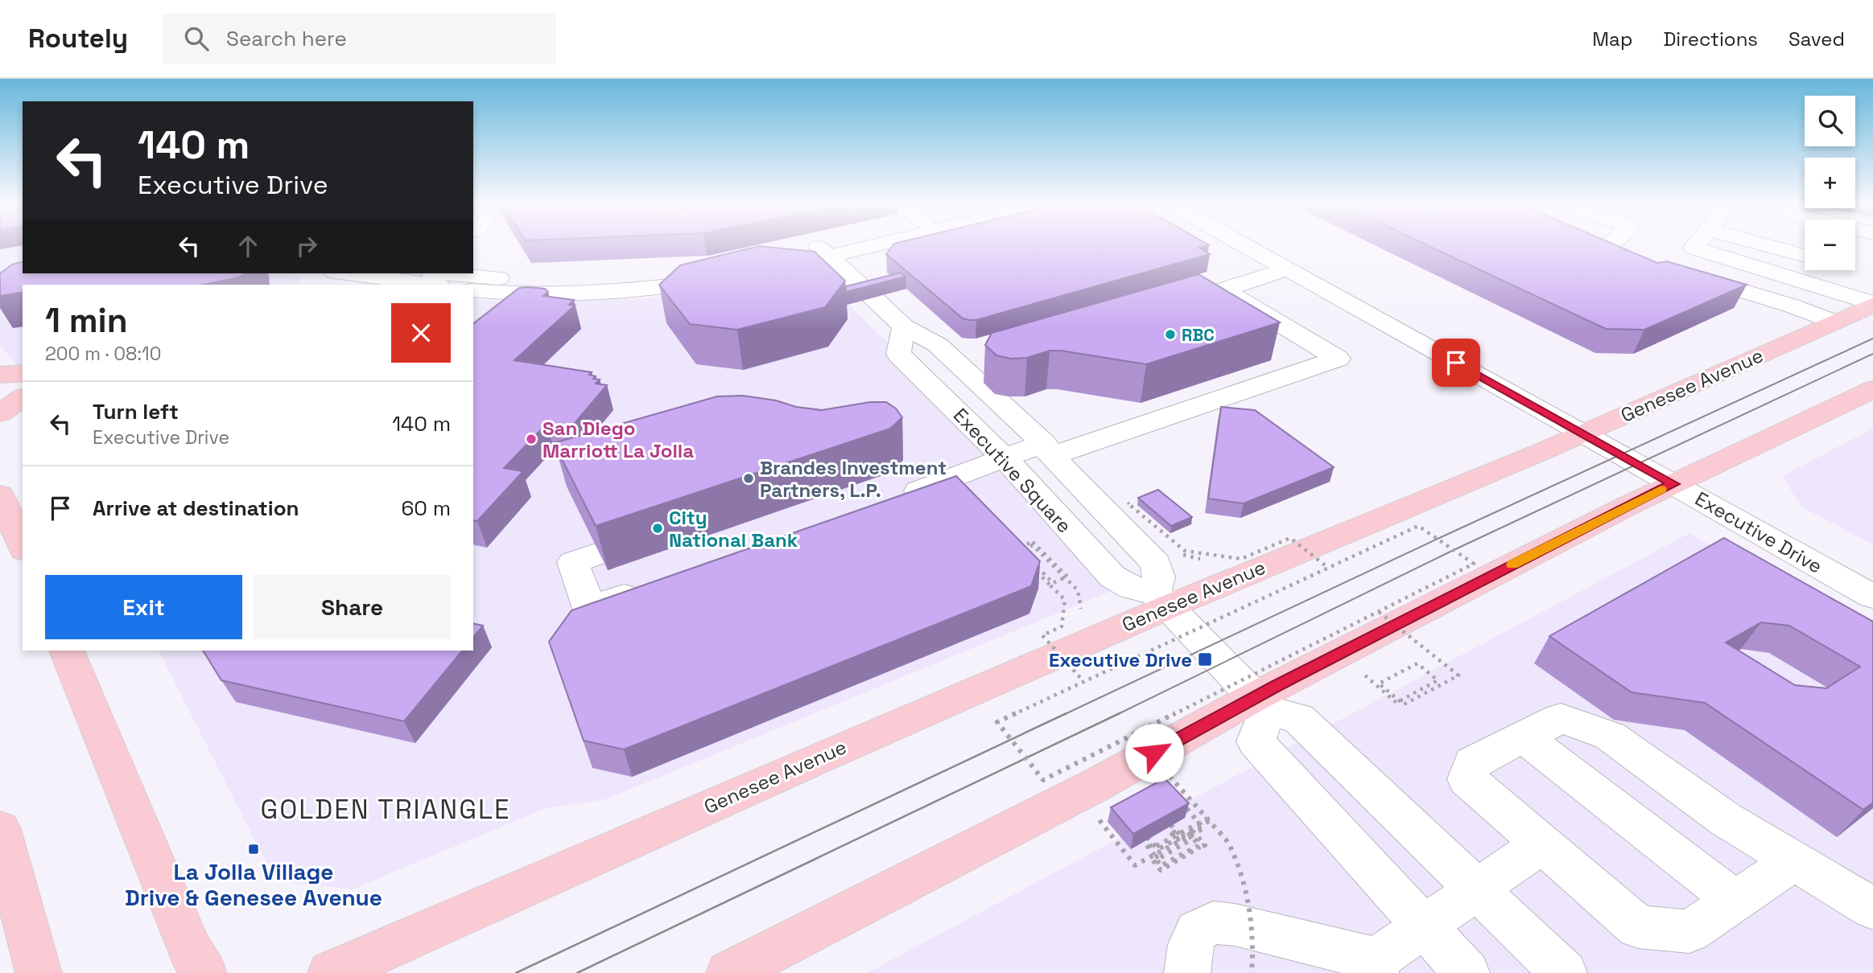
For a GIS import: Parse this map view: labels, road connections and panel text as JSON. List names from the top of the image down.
{
  "streets": {
    "main road": ["Genesee Avenue"],
    "street": ["Executive Square", "Executive Drive"]
  },
  "crossings": [
    ["Genesee Avenue", "Executive Square"],
    ["Genesee Avenue", "Executive Drive"]
  ],
  "districts": ["GOLDEN TRIANGLE"],
  "places": {
    "other": [
      "RBC",
      "San Diego Marriott La Jolla",
      "Brandes Investment Partners, L.P.",
      "City National Bank"
    ],
    "transit": ["Executive Drive", "La Jolla Village Drive & Genesee Avenue"]
  },
  "page": {
    "header": "Routely",
    "search": "Search here",
    "nav": ["Map", "Directions", "Saved"],
    "map_buttons": ["+", "−"],
    "turn": ["140 m", "Executive Drive"],
    "heading": ["1 min", "200 m · 08:10"],
    "list": [
      {
        "name": "Turn left",
        "note": "Executive Drive",
        "value": "140 m"
      },
      {
        "name": "Arrive at destination",
        "value": "60 m"
      }
    ],
    "buttons": ["Exit", "Share"]
  }
}
